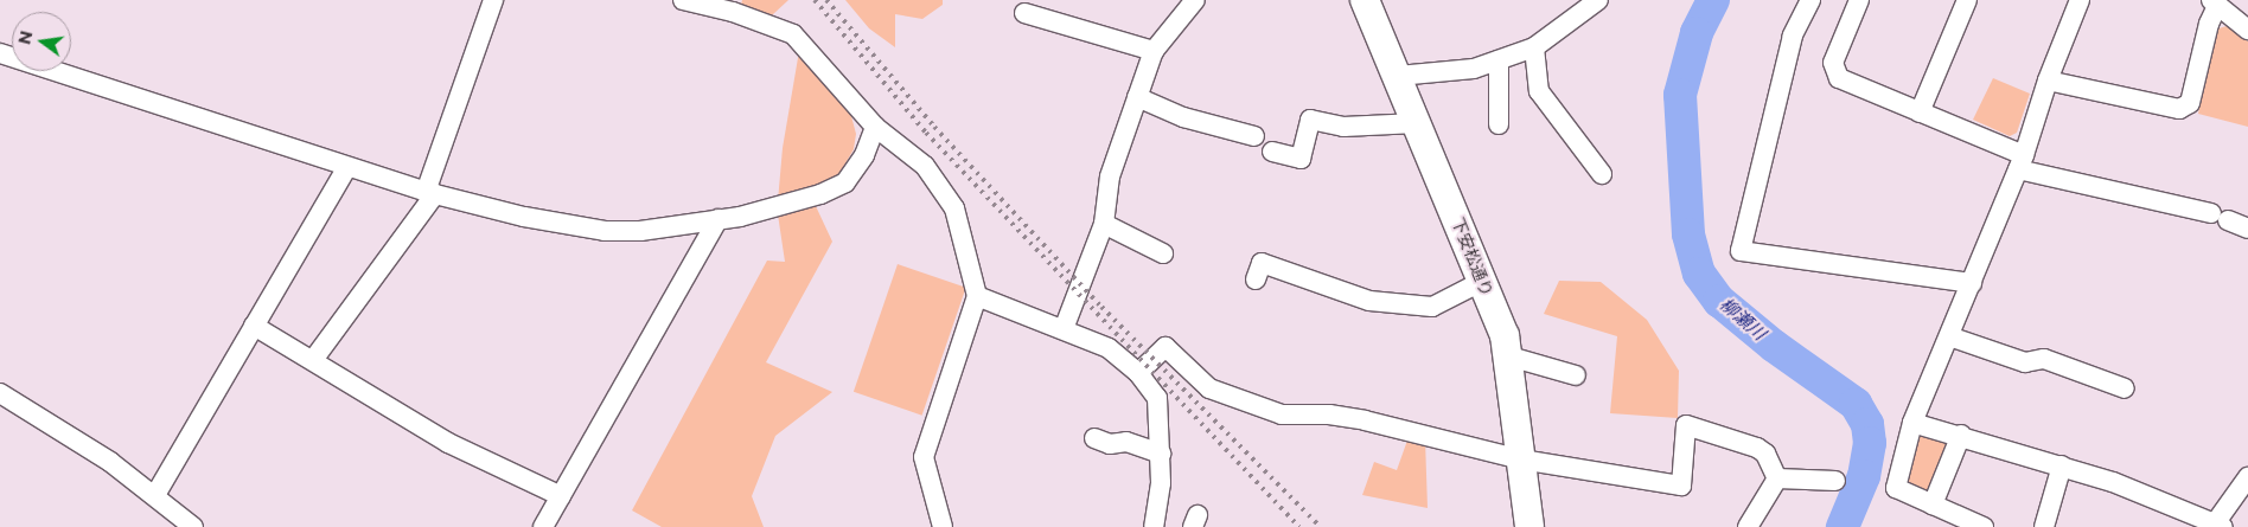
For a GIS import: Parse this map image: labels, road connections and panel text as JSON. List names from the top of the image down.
{
  "streets": {
    "street": ["下安松通り"]
  },
  "water": ["柳瀬川"],
  "north": "left"
}
